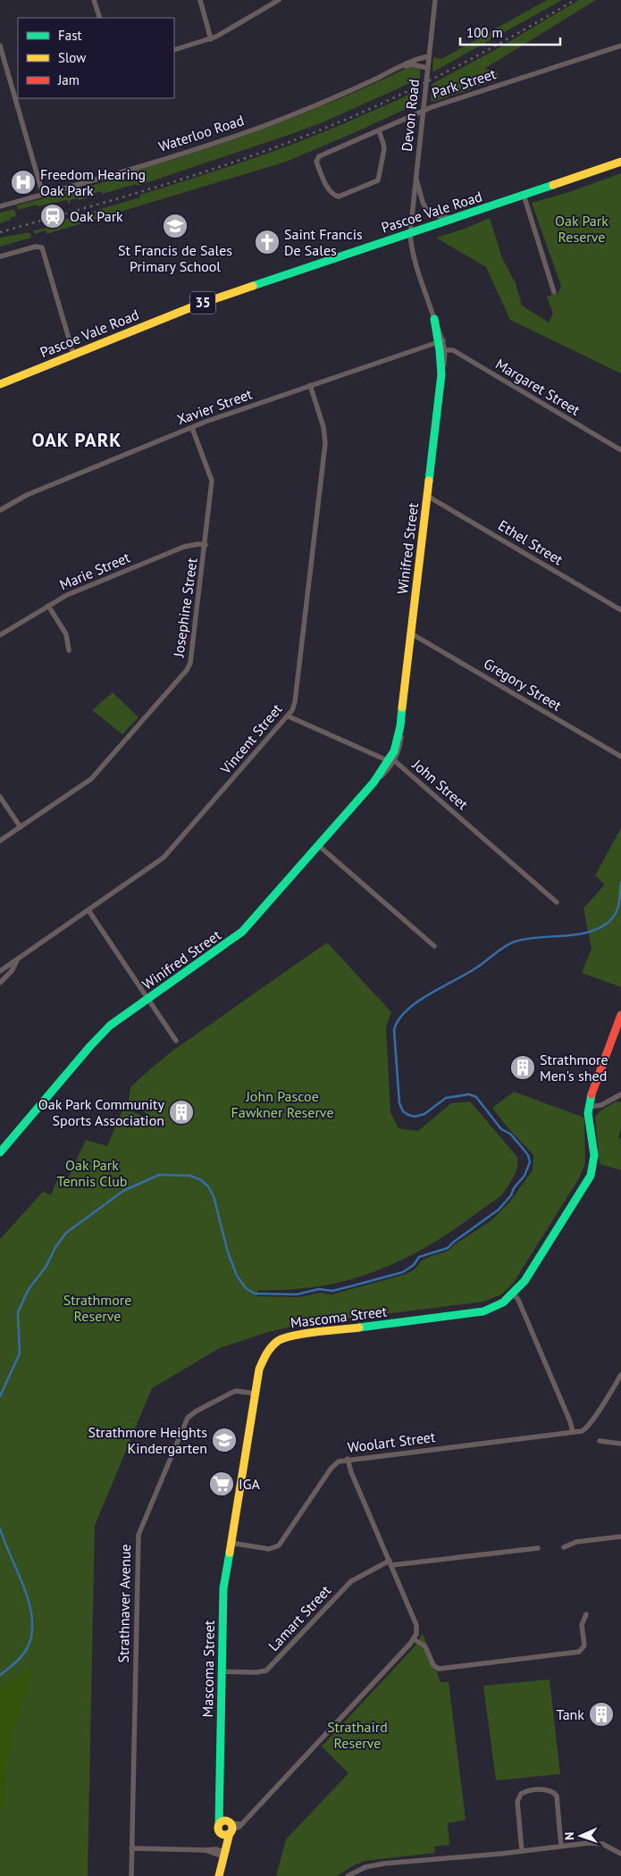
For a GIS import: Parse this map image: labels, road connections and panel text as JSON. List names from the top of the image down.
{
  "streets": {
    "main road": [
      "Pascoe Vale Road",
      "35",
      "Winifred Street",
      "Mascoma Street"
    ],
    "street": [
      "Park Street",
      "Devon Road",
      "Waterloo Road",
      "Margaret Street",
      "Xavier Street",
      "Ethel Street",
      "Marie Street",
      "Josephine Street",
      "Gregory Street",
      "Vincent Street",
      "John Street",
      "Woolart Street",
      "Strathnaver Avenue",
      "Lamart Street"
    ]
  },
  "crossings": [
    ["Park Street", "Devon Road"],
    ["Devon Road", "Waterloo Road"],
    ["Devon Road", "Pascoe Vale Road"],
    ["Devon Road", "Winifred Street"],
    ["Pascoe Vale Road", "Winifred Street"],
    ["Margaret Street", "Winifred Street"],
    ["Xavier Street", "Winifred Street"],
    ["Xavier Street", "Josephine Street"],
    ["Xavier Street", "Vincent Street"],
    ["Ethel Street", "Winifred Street"],
    ["Winifred Street", "Gregory Street"],
    ["Winifred Street", "John Street"],
    ["Marie Street", "Josephine Street"],
    ["Vincent Street", "John Street"],
    ["Mascoma Street", "Woolart Street"],
    ["Mascoma Street", "Strathnaver Avenue"],
    ["Mascoma Street", "Lamart Street"]
  ],
  "districts": ["OAK PARK"],
  "parks": [
    "Oak Park Reserve",
    "John Pascoe Fawkner Reserve",
    "Oak Park Tennis Club",
    "Strathmore Reserve",
    "Strathaird Reserve"
  ],
  "places": {
    "hospital": ["Freedom Hearing Oak Park"],
    "station": ["Oak Park"],
    "school or university": ["St Francis de Sales Primary School", "Strathmore Heights Kindergarten"],
    "church": ["Saint Francis De Sales"],
    "building": ["Strathmore Men's shed", "Oak Park Community Sports Association", "Tank"],
    "supermarket": ["IGA"]
  },
  "legend": ["Fast", "Slow", "Jam"],
  "scale_bar": "100 m",
  "north": "left"
}
